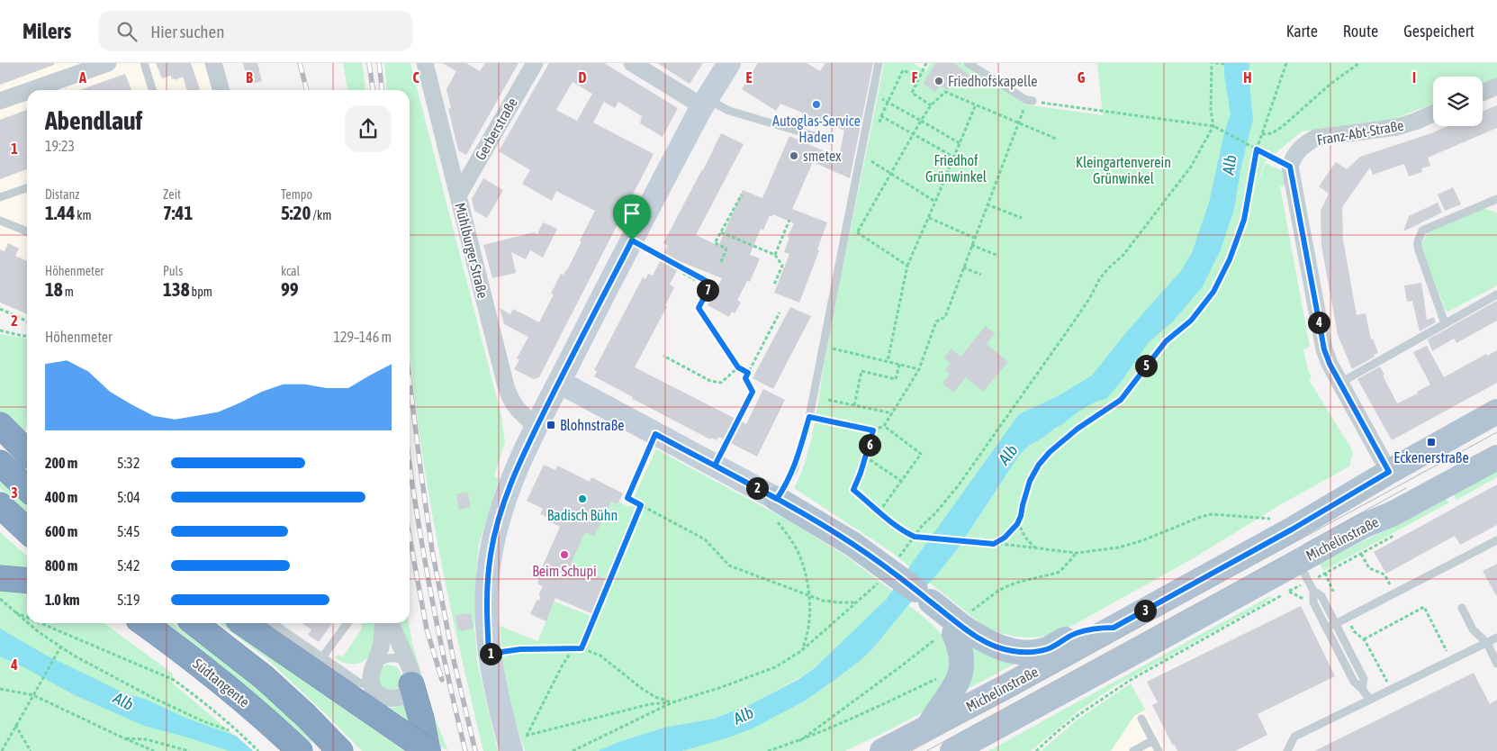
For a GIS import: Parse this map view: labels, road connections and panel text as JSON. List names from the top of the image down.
{
  "streets": {
    "highway": ["Südtangente"],
    "main road": ["Michelinstraße"],
    "street": ["Gerberstraße", "Franz-Abt-Straße", "Mühlburger Straße"]
  },
  "crossings": [
    ["Gerberstraße", "Mühlburger Straße"]
  ],
  "water": ["Alb"],
  "parks": ["Friedhof Grünwinkel", "Kleingartenverein Grünwinkel"],
  "places": {
    "other": [
      "Friedhofskapelle",
      "Autoglas-Service Haden",
      "smetex",
      "Badisch Bühn",
      "Beim Schupi"
    ],
    "transit": ["Blohnstraße", "Eckenerstraße"]
  },
  "page": {
    "header": "Milers",
    "search": "Hier suchen",
    "nav": ["Karte", "Route", "Gespeichert"],
    "heading": ["Abendlauf", "19:23"],
    "stats": [
      ["Distanz", "1.44 km"],
      ["Zeit", "7:41"],
      ["Tempo", "5:20 /km"],
      ["Höhenmeter", "18 m"],
      ["Puls", "138 bpm"],
      ["kcal", "99"]
    ],
    "pins": [
      "7",
      "4",
      "5",
      "6",
      "2",
      "3",
      "1"
    ],
    "chart": ["Höhenmeter", "129–146 m"],
    "list": [
      {
        "name": "200 m",
        "note": "5:32"
      },
      {
        "name": "400 m",
        "note": "5:04"
      },
      {
        "name": "600 m",
        "note": "5:45"
      },
      {
        "name": "800 m",
        "note": "5:42"
      },
      {
        "name": "1.0 km",
        "note": "5:19"
      }
    ]
  },
  "grid": {
    "columns": [
      "A",
      "B",
      "C",
      "D",
      "E",
      "F",
      "G",
      "H",
      "I"
    ],
    "rows": [
      "1",
      "2",
      "3",
      "4"
    ]
  }
}
